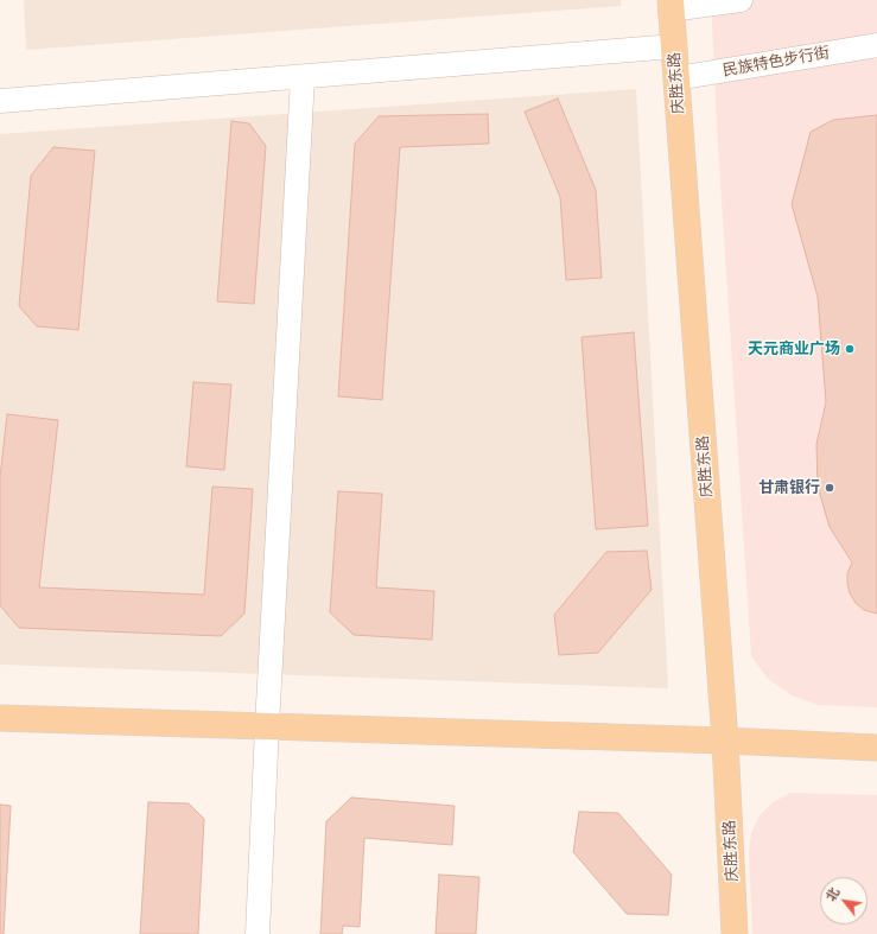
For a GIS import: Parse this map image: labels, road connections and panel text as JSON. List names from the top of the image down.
{
  "streets": {
    "main road": ["庆胜东路"],
    "street": ["民族特色步行街"]
  },
  "crossings": [
    ["民族特色步行街", "庆胜东路"]
  ],
  "places": ["天元商业广场", "甘肃银行"],
  "north": "top left"
}
